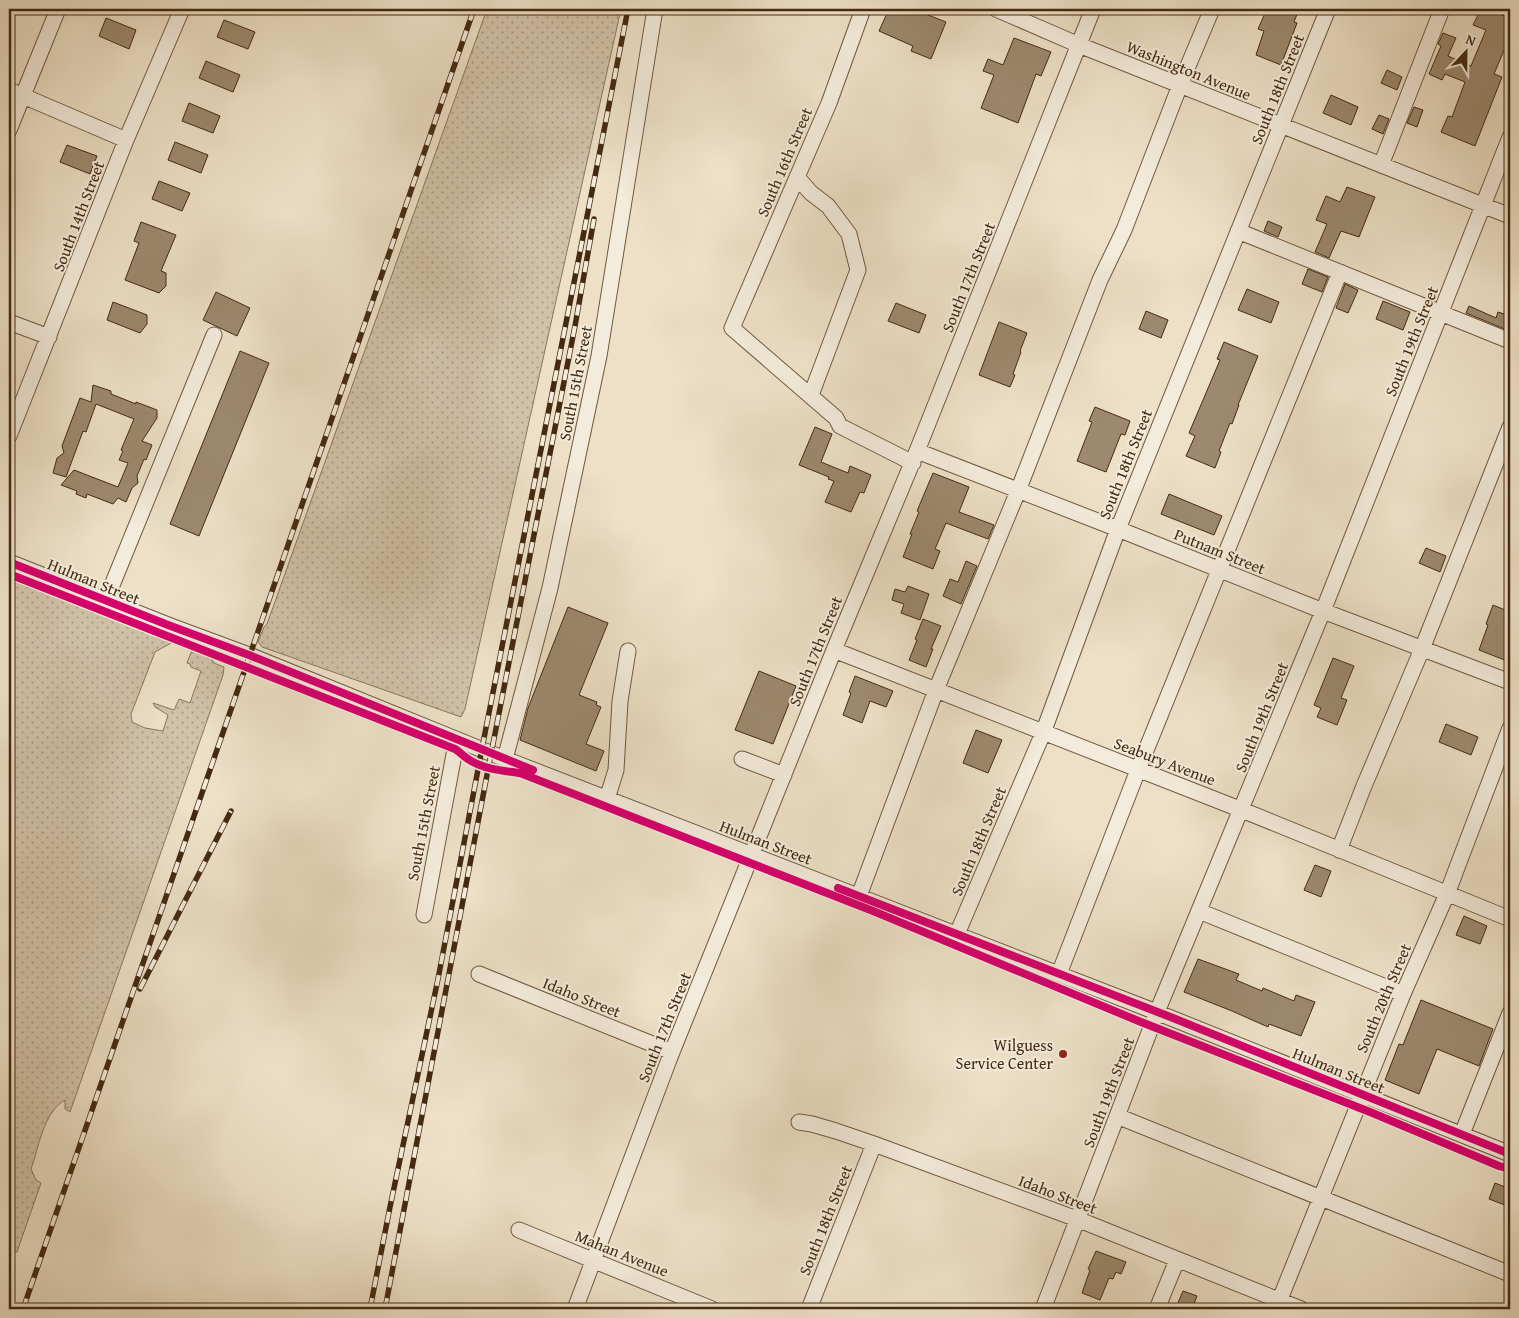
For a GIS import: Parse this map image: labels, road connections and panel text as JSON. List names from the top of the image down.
{
  "streets": {
    "street": [
      "Washington Avenue",
      "South 18th Street",
      "South 16th Street",
      "South 14th Street",
      "South 17th Street",
      "South 19th Street",
      "South 15th Street",
      "Putnam Street",
      "Hulman Street",
      "Seabury Avenue",
      "Idaho Street",
      "South 20th Street",
      "Mahan Avenue"
    ]
  },
  "crossings": [
    ["Washington Avenue", "South 18th Street"],
    ["Washington Avenue", "South 17th Street"],
    ["Washington Avenue", "South 19th Street"],
    ["South 18th Street", "Putnam Street"],
    ["South 18th Street", "Hulman Street"],
    ["South 18th Street", "Seabury Avenue"],
    ["South 18th Street", "Idaho Street"],
    ["South 16th Street", "Putnam Street"],
    ["South 17th Street", "Putnam Street"],
    ["South 17th Street", "Hulman Street"],
    ["South 17th Street", "Seabury Avenue"],
    ["South 17th Street", "Idaho Street"],
    ["South 17th Street", "Mahan Avenue"],
    ["South 19th Street", "Putnam Street"],
    ["South 19th Street", "Hulman Street"],
    ["South 19th Street", "Seabury Avenue"],
    ["South 19th Street", "Idaho Street"],
    ["South 15th Street", "Hulman Street"],
    ["Hulman Street", "South 20th Street"],
    ["Seabury Avenue", "South 20th Street"],
    ["Idaho Street", "South 20th Street"]
  ],
  "places": ["Wilguess Service Center"],
  "north": "top"
}
